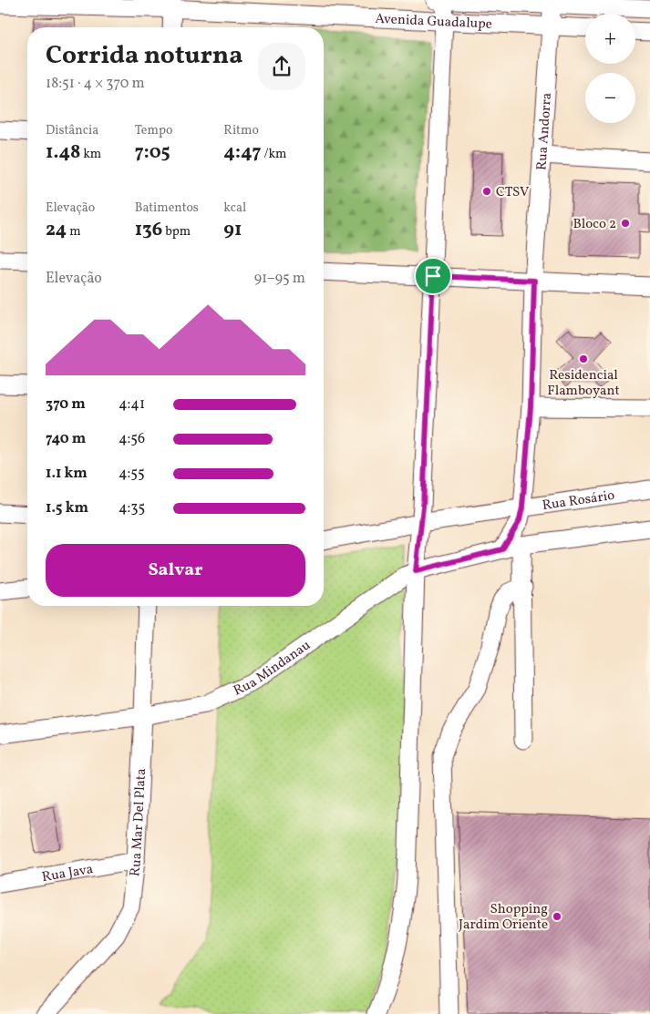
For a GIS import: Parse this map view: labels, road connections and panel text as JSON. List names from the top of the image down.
{
  "streets": {
    "street": [
      "Avenida Guadalupe",
      "Rua Andorra",
      "Rua Rosário",
      "Rua Mindanau",
      "Rua Mar Del Plata",
      "Rua Java"
    ]
  },
  "crossings": [
    ["Avenida Guadalupe", "Rua Andorra"],
    ["Rua Andorra", "Rua Rosário"],
    ["Rua Andorra", "Rua Mindanau"],
    ["Rua Mindanau", "Rua Mar Del Plata"],
    ["Rua Mar Del Plata", "Rua Java"]
  ],
  "places": [
    "CTSV",
    "Bloco 2",
    "Residencial Flamboyant",
    "Shopping Jardim Oriente"
  ],
  "page": {
    "map_buttons": ["+", "−"],
    "heading": ["Corrida noturna", "18:51 · 4 × 370 m"],
    "stats": [
      ["Distância", "1.48 km"],
      ["Tempo", "7:05"],
      ["Ritmo", "4:47 /km"],
      ["Elevação", "24 m"],
      ["Batimentos", "136 bpm"],
      ["kcal", "91"]
    ],
    "chart": ["Elevação", "91–95 m"],
    "list": [
      {
        "name": "370 m",
        "note": "4:41"
      },
      {
        "name": "740 m",
        "note": "4:56"
      },
      {
        "name": "1.1 km",
        "note": "4:55"
      },
      {
        "name": "1.5 km",
        "note": "4:35"
      }
    ],
    "buttons": "Salvar"
  }
}
